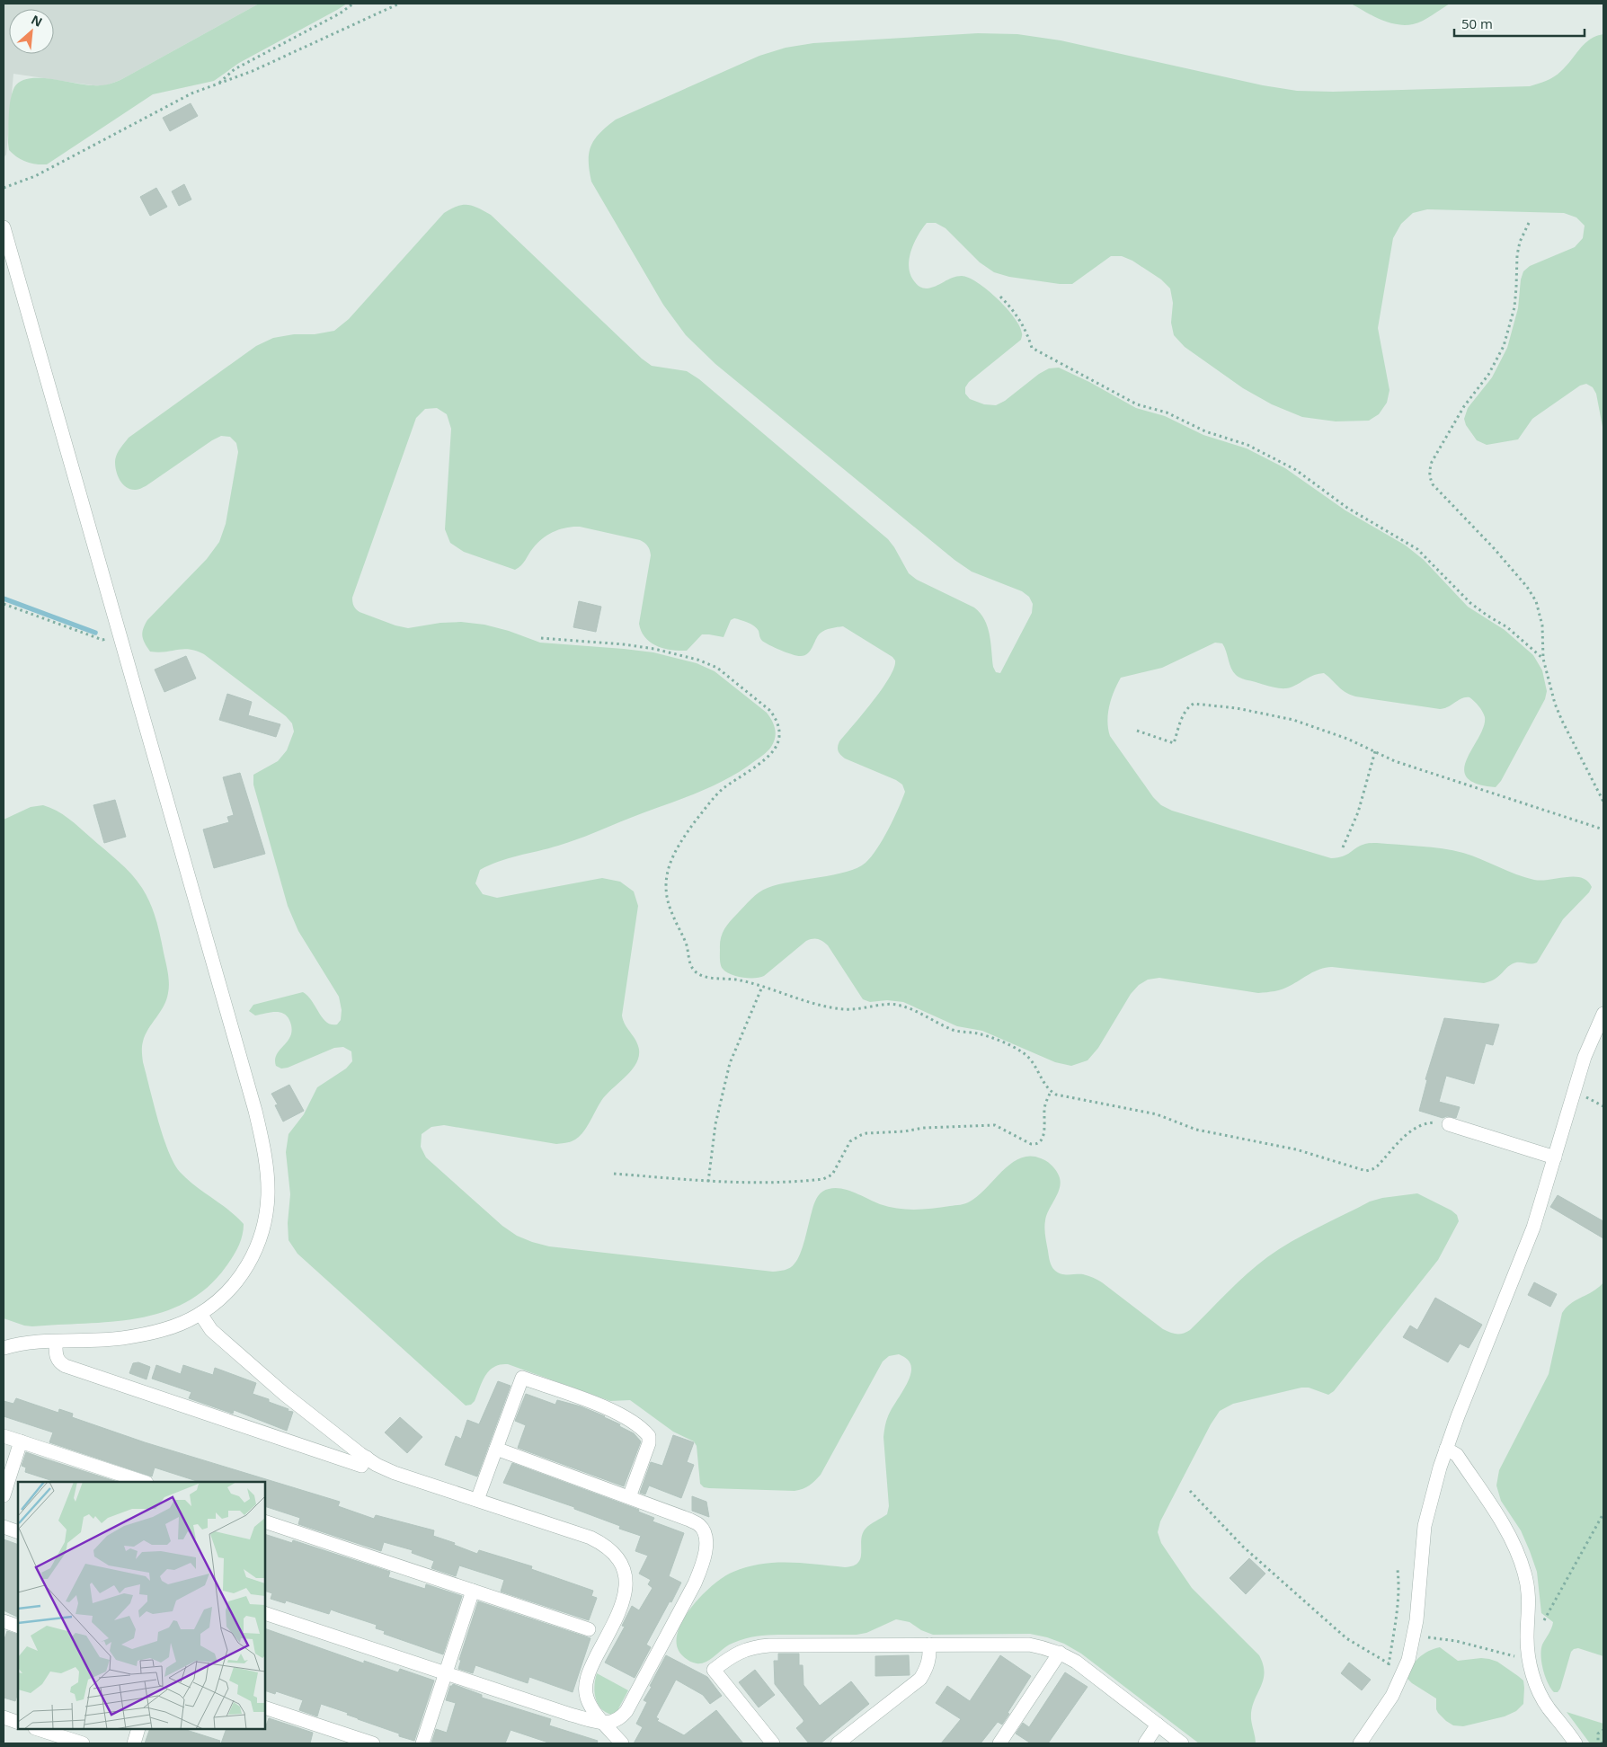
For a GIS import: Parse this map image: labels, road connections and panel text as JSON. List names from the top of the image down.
{
  "scale_bar": "50 m",
  "north": "top right"
}
